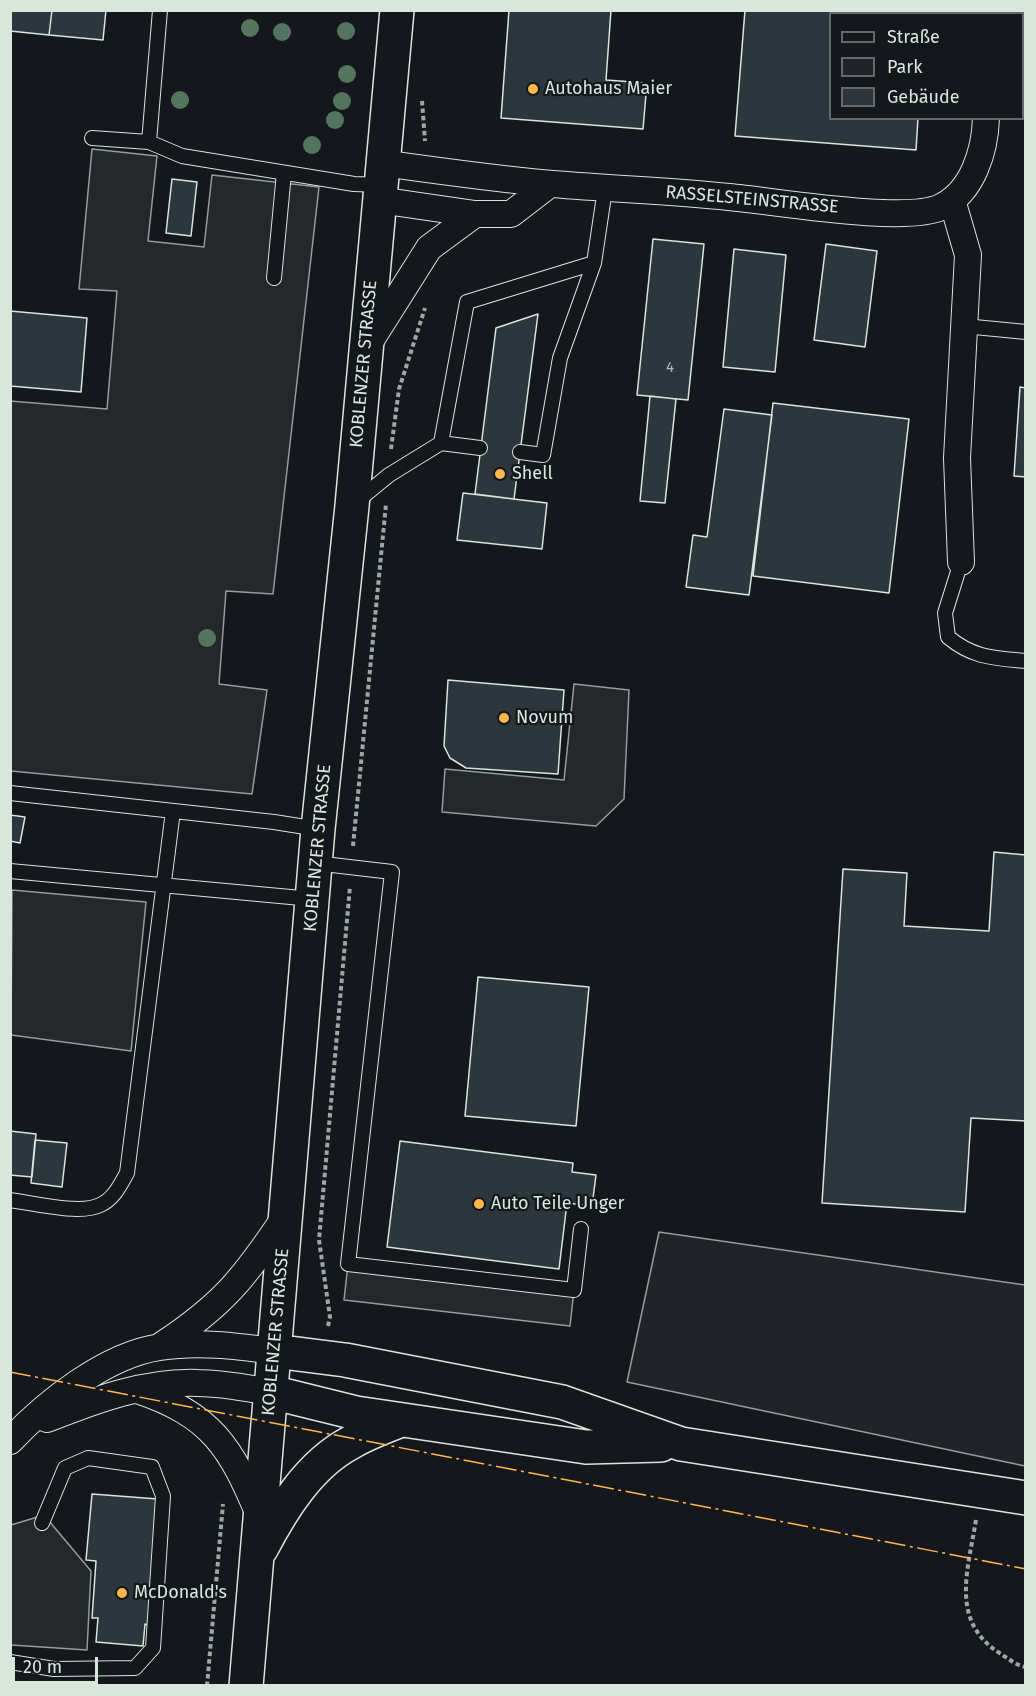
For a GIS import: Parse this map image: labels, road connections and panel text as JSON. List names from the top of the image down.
{
  "streets": {
    "street": ["RASSELSTEINSTRASSE", "KOBLENZER STRASSE"]
  },
  "crossings": [
    ["RASSELSTEINSTRASSE", "KOBLENZER STRASSE"]
  ],
  "places": [
    "Autohaus Maier",
    "Shell",
    "Novum",
    "Auto Teile Unger",
    "McDonald's"
  ],
  "house_numbers": ["4"],
  "legend": ["Straße", "Park", "Gebäude"],
  "scale_bar": "20 m"
}
